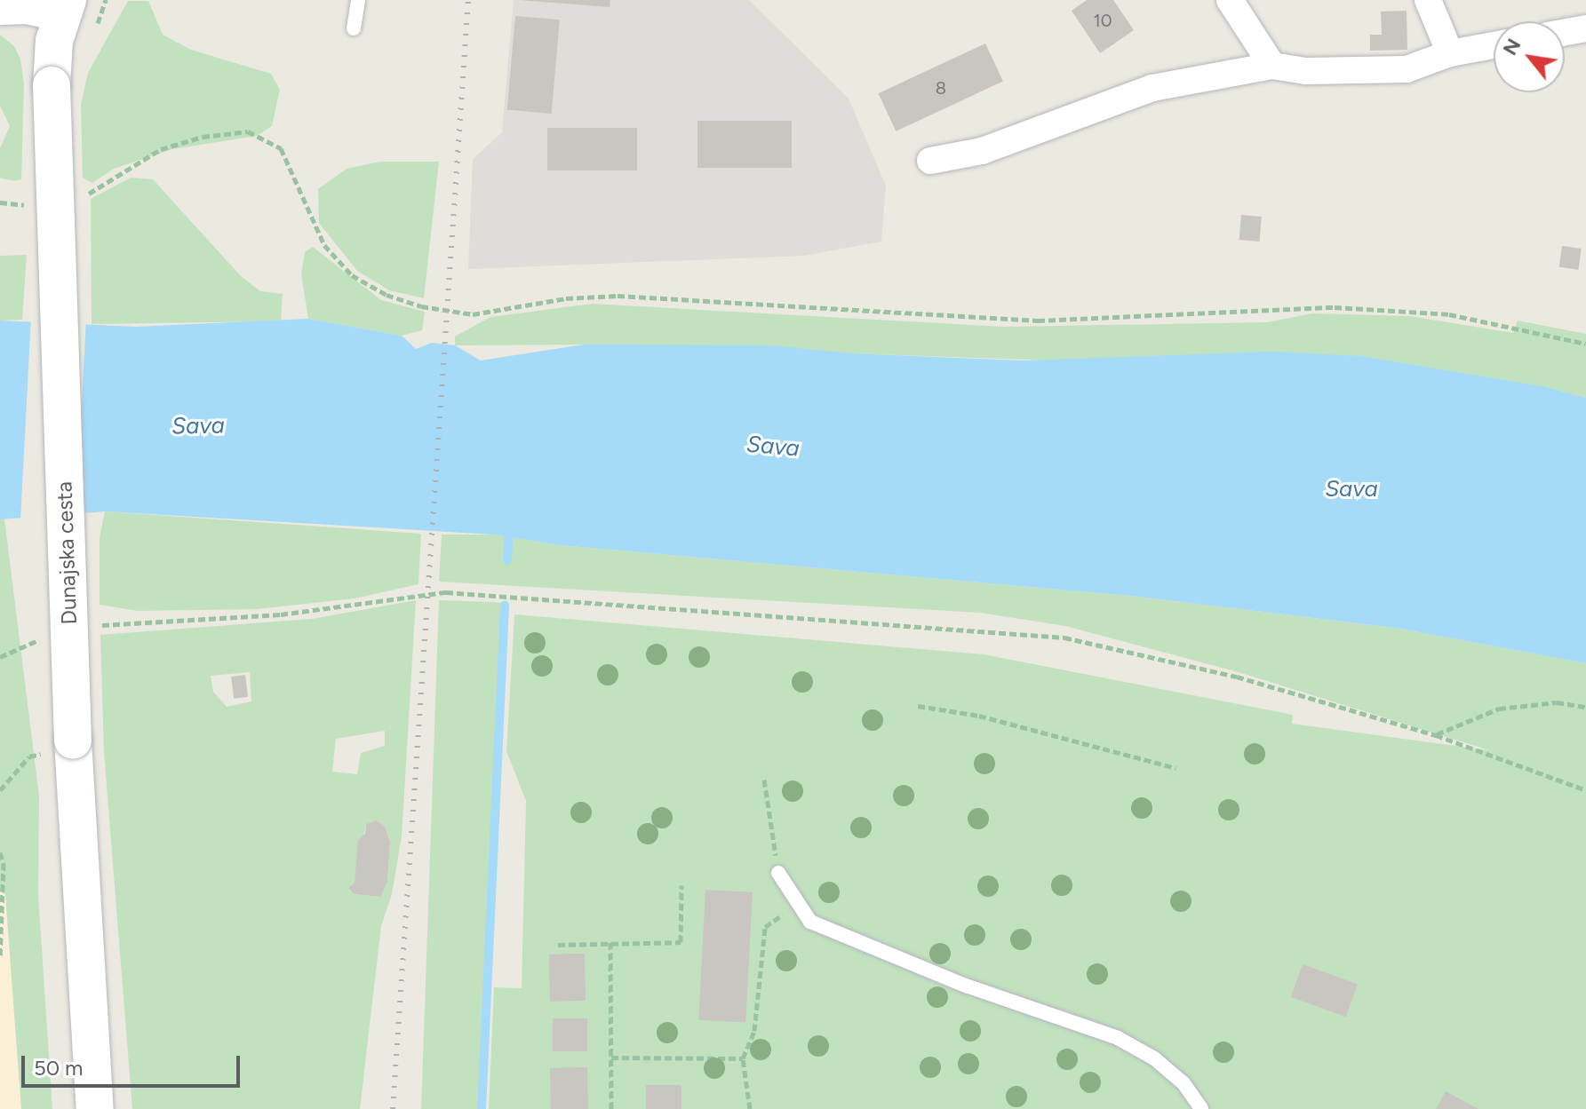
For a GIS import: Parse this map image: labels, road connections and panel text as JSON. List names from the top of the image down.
{
  "streets": {
    "main road": ["Dunajska cesta"]
  },
  "water": ["Sava"],
  "house_numbers": ["10", "8"],
  "scale_bar": "50 m",
  "north": "top left"
}
